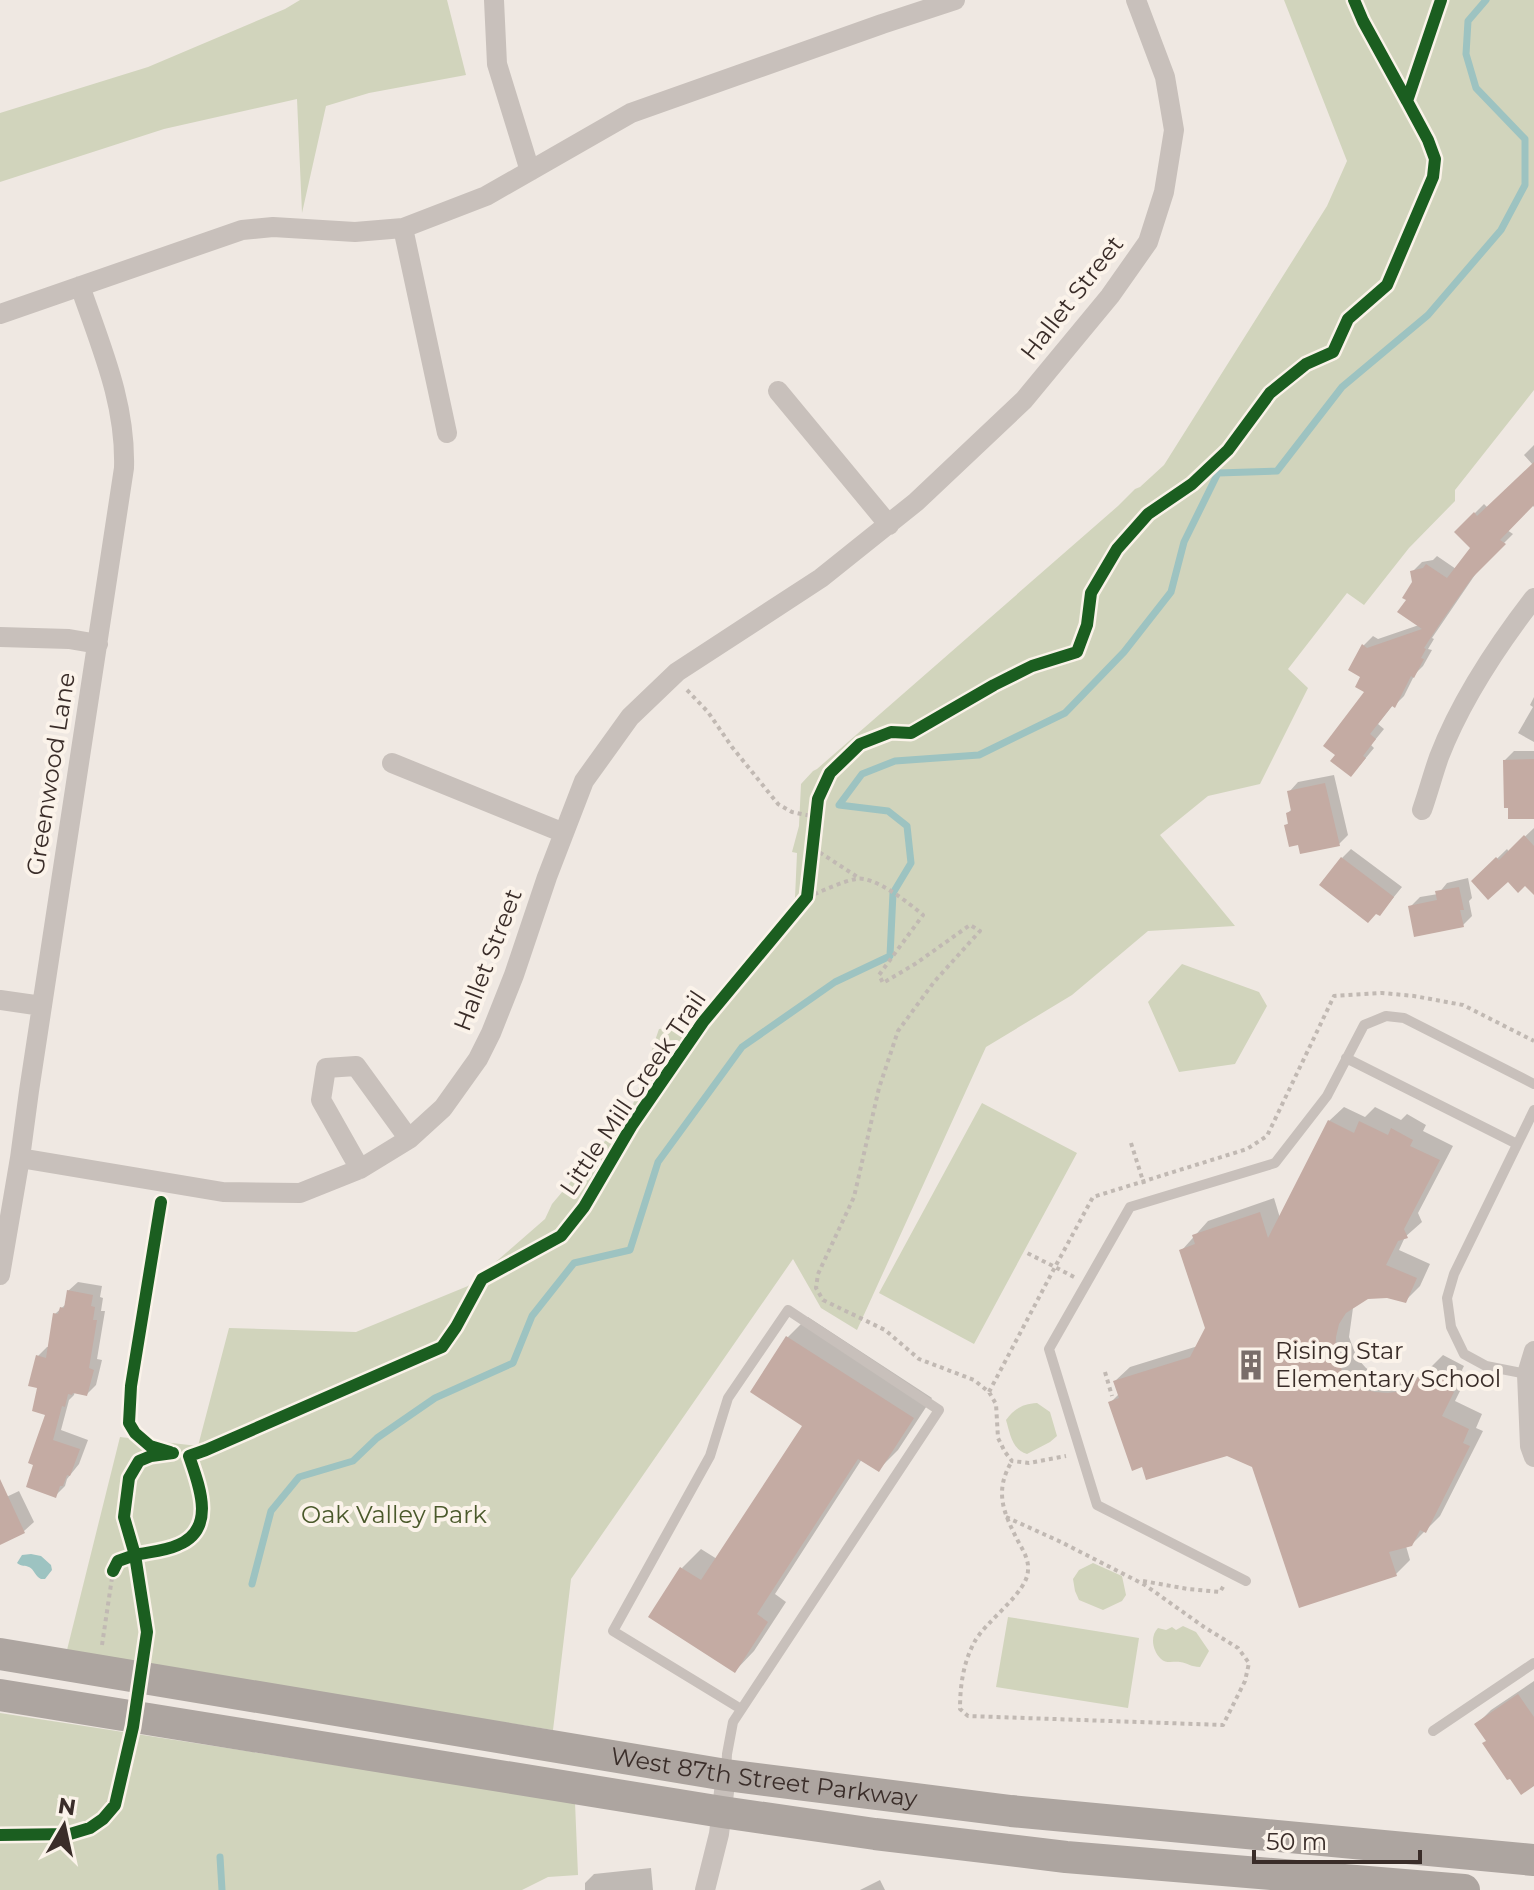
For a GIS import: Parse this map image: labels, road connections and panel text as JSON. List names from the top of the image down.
{
  "streets": {
    "main road": ["West 87th Street Parkway"],
    "street": ["Hallet Street", "Greenwood Lane"],
    "cycle path": ["Little Mill Creek Trail"]
  },
  "crossings": [
    ["Hallet Street", "Greenwood Lane"]
  ],
  "parks": ["Oak Valley Park"],
  "places": {
    "building": ["Rising Star Elementary School"]
  },
  "scale_bar": "50 m",
  "north": "top"
}
